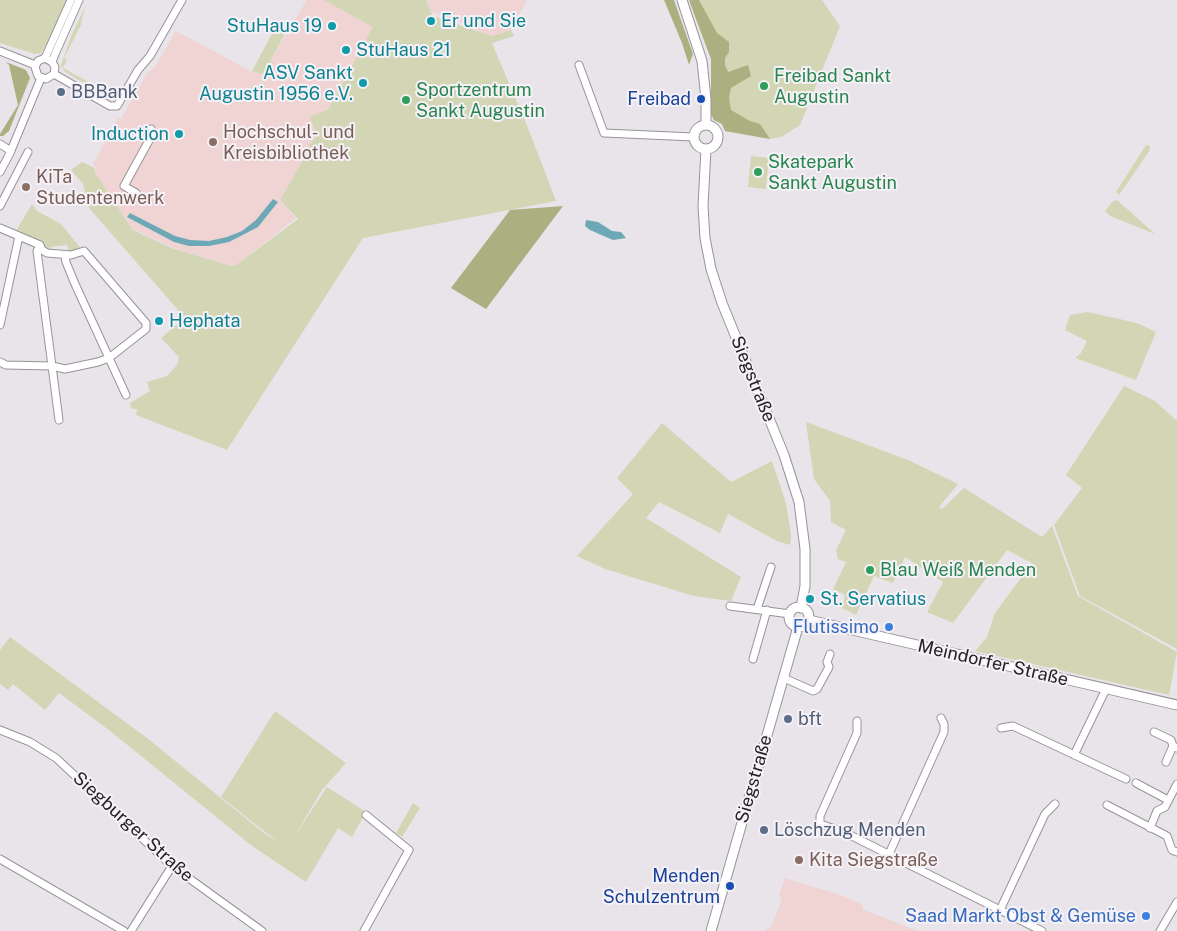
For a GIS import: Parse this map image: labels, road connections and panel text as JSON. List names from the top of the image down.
{
  "streets": {
    "main road": ["Siegstraße", "Meindorfer Straße"],
    "street": ["Siegburger Straße"]
  },
  "crossings": [
    ["Siegstraße", "Meindorfer Straße"]
  ],
  "places": [
    "Er und Sie",
    "StuHaus 19",
    "StuHaus 21",
    "ASV Sankt Augustin 1956 e.V.",
    "Freibad Sankt Augustin",
    "BBBank",
    "Freibad",
    "Sportzentrum Sankt Augustin",
    "Induction",
    "Hochschul- und Kreisbibliothek",
    "Skatepark Sankt Augustin",
    "KiTa Studentenwerk",
    "Hephata",
    "Blau Weiß Menden",
    "St. Servatius",
    "Flutissimo",
    "bft",
    "Löschzug Menden",
    "Kita Siegstraße",
    "Menden Schulzentrum",
    "Saad Markt Obst & Gemüse"
  ]
}
